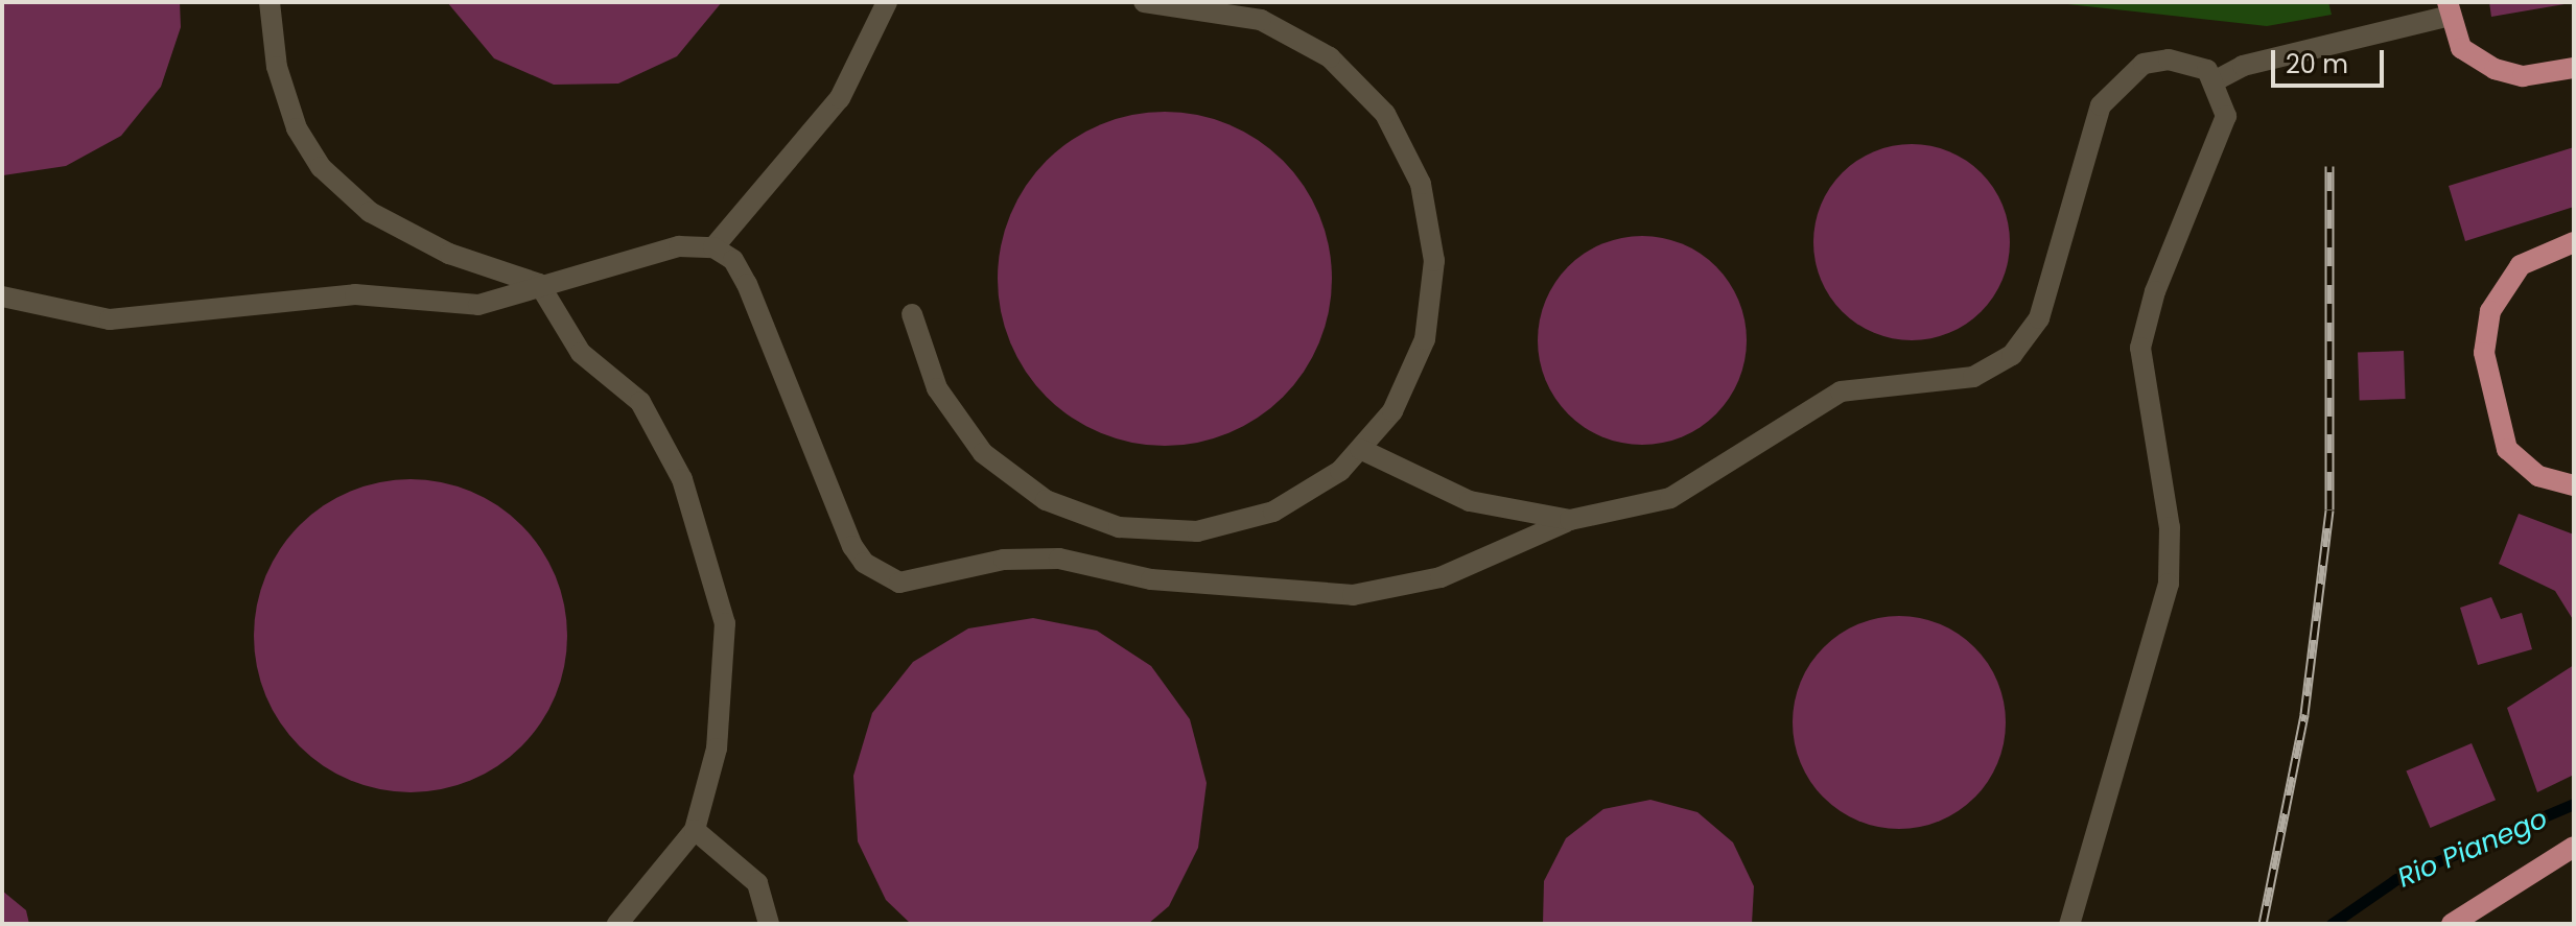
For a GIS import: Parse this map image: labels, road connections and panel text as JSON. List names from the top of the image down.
{
  "water": ["Rio Pianego"],
  "scale_bar": "20 m"
}
